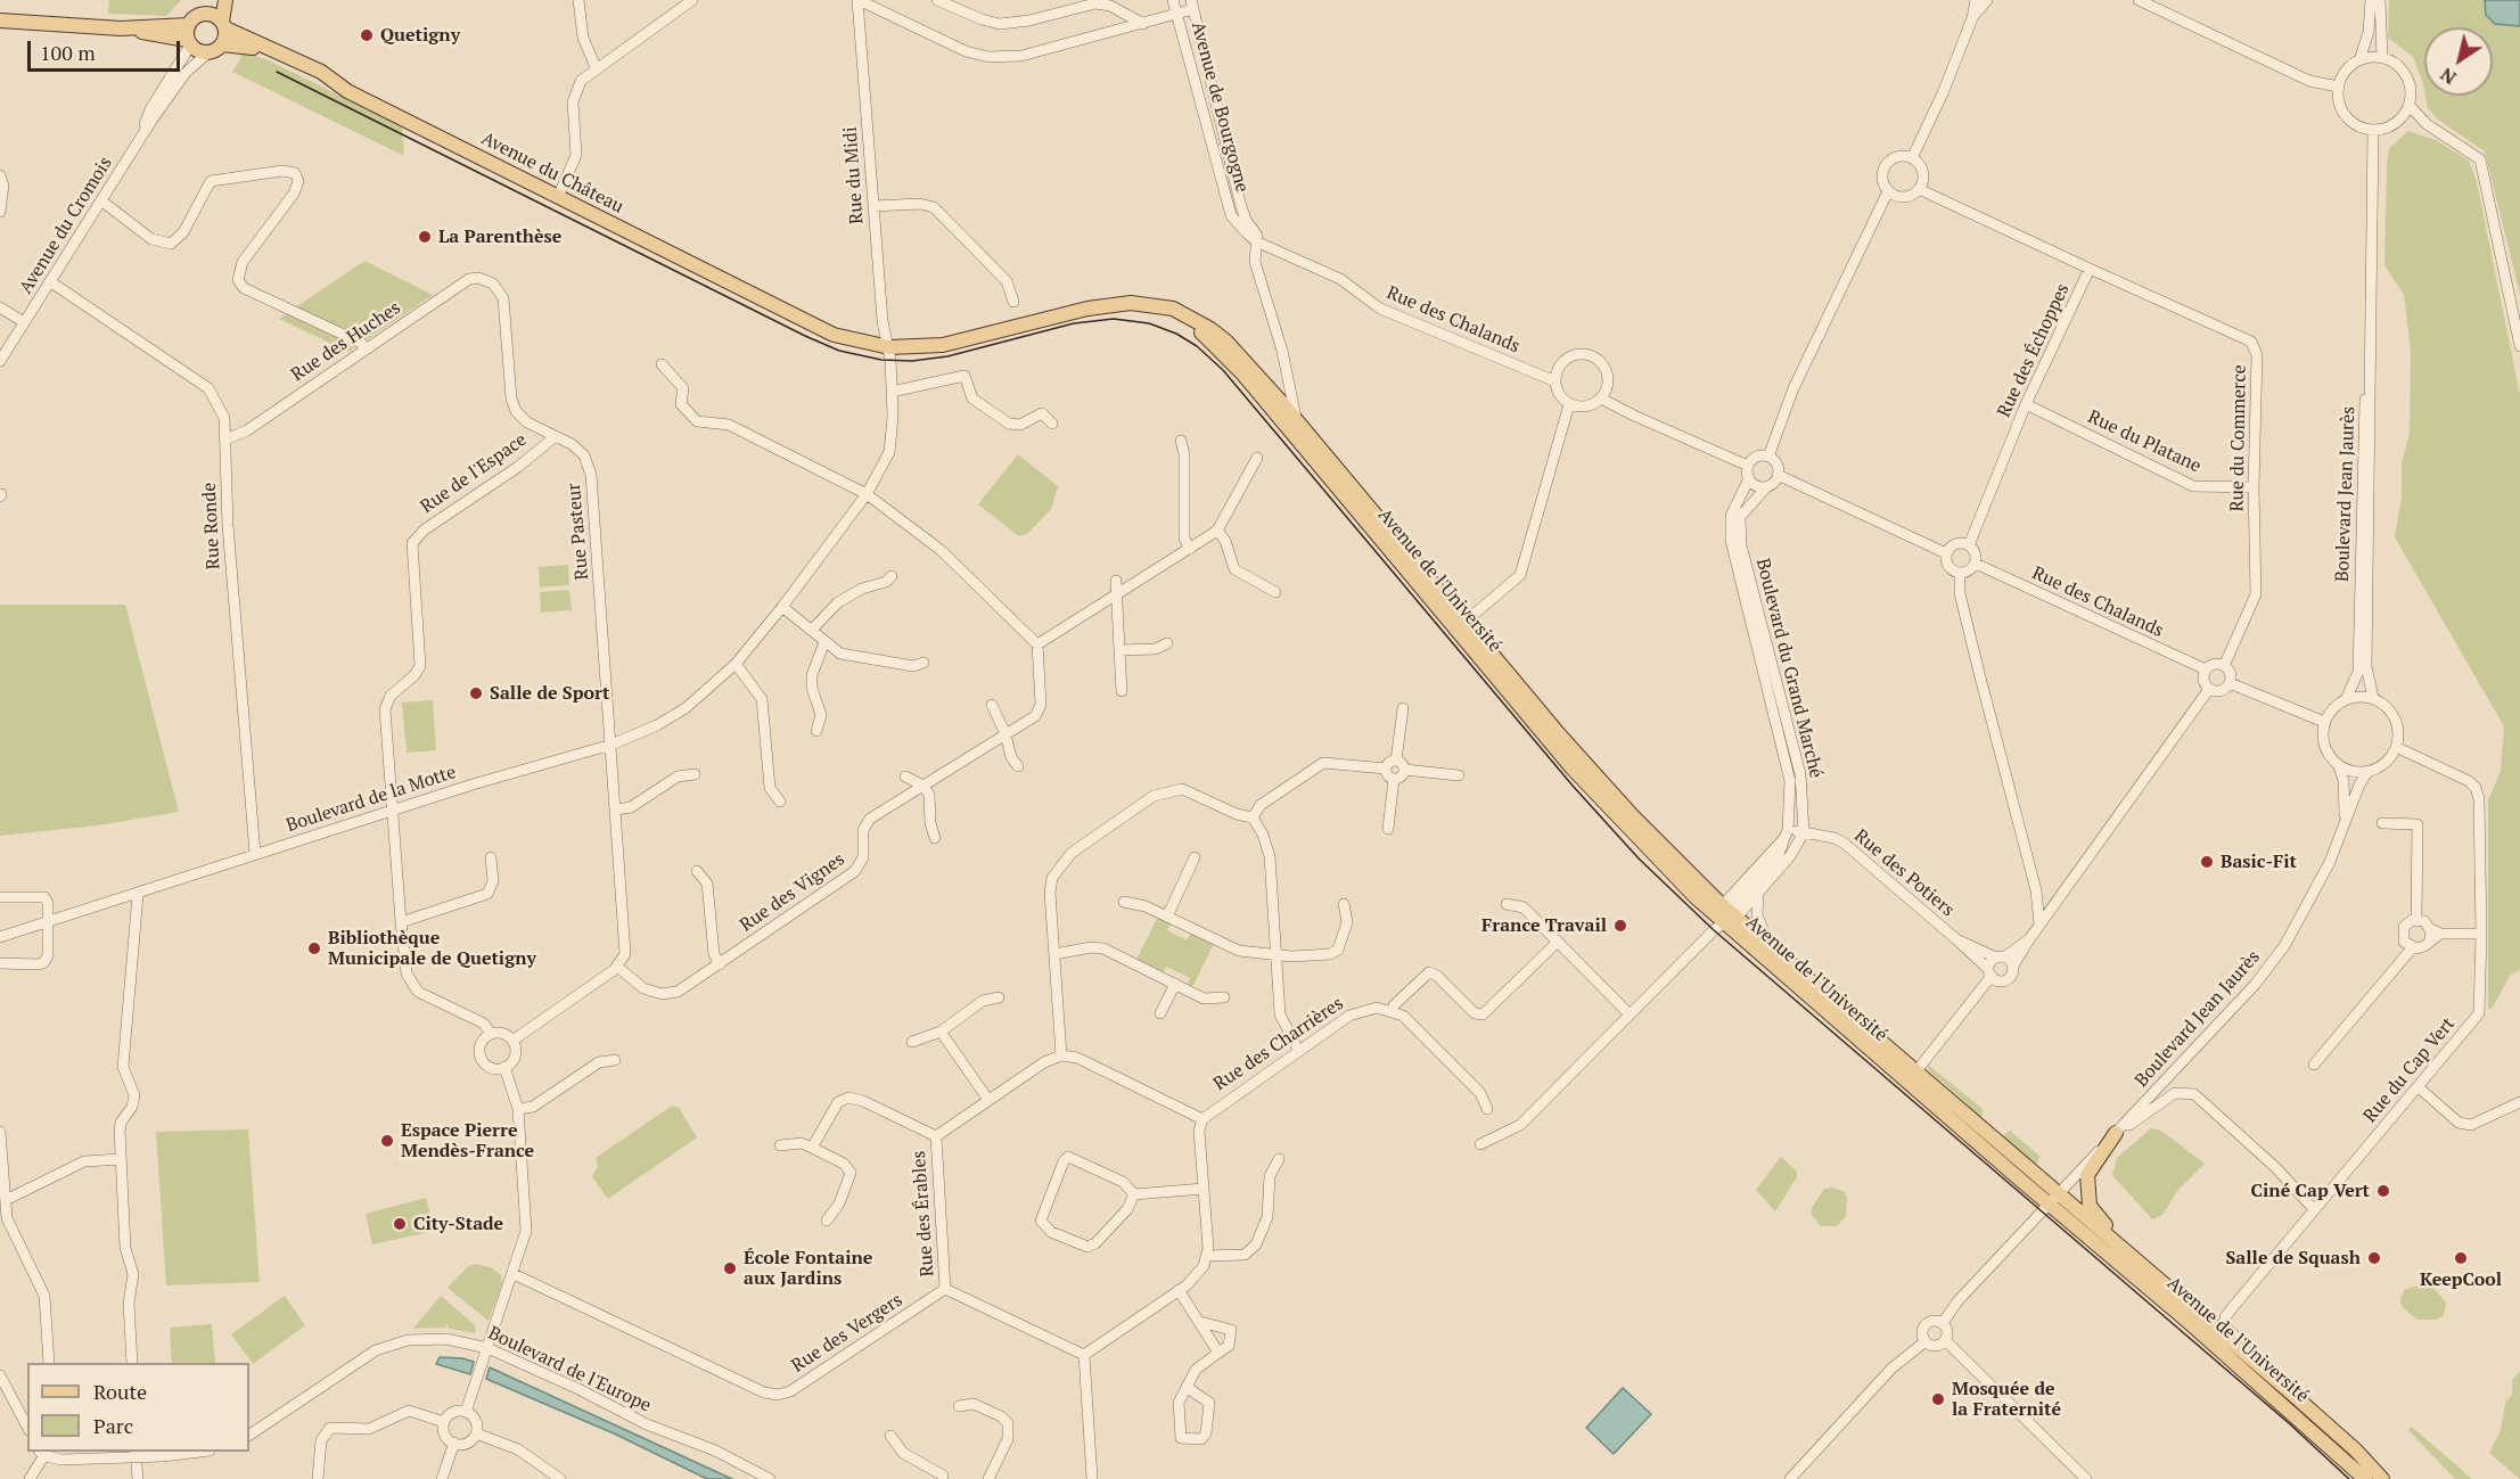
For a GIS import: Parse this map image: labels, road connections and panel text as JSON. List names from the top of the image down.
{
  "streets": {
    "main road": ["Avenue du Château", "Avenue de l'Université"],
    "street": [
      "Avenue de Bourgogne",
      "Rue du Midi",
      "Avenue du Cromois",
      "Rue des Chalands",
      "Rue des Huches",
      "Rue des Échoppes",
      "Rue du Commerce",
      "Rue du Platane",
      "Rue de l'Espace",
      "Boulevard Jean Jaurès",
      "Rue Ronde",
      "Rue Pasteur",
      "Boulevard du Grand Marché",
      "Boulevard de la Motte",
      "Rue des Potiers",
      "Rue des Vignes",
      "Rue des Charrières",
      "Rue du Cap Vert",
      "Rue des Érables",
      "Rue des Vergers",
      "Boulevard de l'Europe"
    ]
  },
  "crossings": [
    ["Avenue de Bourgogne", "Rue des Chalands"],
    ["Avenue du Château", "Rue du Midi"],
    ["Avenue du Château", "Avenue du Cromois"],
    ["Avenue du Château", "Avenue de l'Université"],
    ["Avenue du Château", "Boulevard de la Motte"],
    ["Rue du Midi", "Boulevard de la Motte"],
    ["Avenue du Cromois", "Rue Ronde"],
    ["Rue des Chalands", "Rue des Échoppes"],
    ["Rue des Chalands", "Rue du Commerce"],
    ["Rue des Huches", "Rue Ronde"],
    ["Rue des Huches", "Rue Pasteur"],
    ["Rue des Échoppes", "Rue du Commerce"],
    ["Rue des Échoppes", "Rue du Platane"],
    ["Rue du Commerce", "Rue du Platane"],
    ["Rue de l'Espace", "Rue Pasteur"],
    ["Rue de l'Espace", "Boulevard de la Motte"],
    ["Boulevard Jean Jaurès", "Avenue de l'Université"],
    ["Boulevard Jean Jaurès", "Rue du Cap Vert"],
    ["Rue Ronde", "Boulevard de la Motte"],
    ["Rue Pasteur", "Boulevard de la Motte"],
    ["Rue Pasteur", "Rue des Vignes"],
    ["Avenue de l'Université", "Boulevard du Grand Marché"],
    ["Avenue de l'Université", "Rue du Cap Vert"],
    ["Boulevard du Grand Marché", "Rue des Potiers"],
    ["Rue des Érables", "Rue des Vergers"]
  ],
  "places": [
    "Quetigny",
    "La Parenthèse",
    "Salle de Sport",
    "Basic-Fit",
    "France Travail",
    "Bibliothèque Municipale de Quetigny",
    "Espace Pierre Mendès-France",
    "Ciné Cap Vert",
    "City-Stade",
    "Salle de Squash",
    "KeepCool",
    "École Fontaine aux Jardins",
    "Mosquée de la Fraternité"
  ],
  "legend": ["Route", "Parc"],
  "scale_bar": "100 m",
  "north": "bottom left"
}
